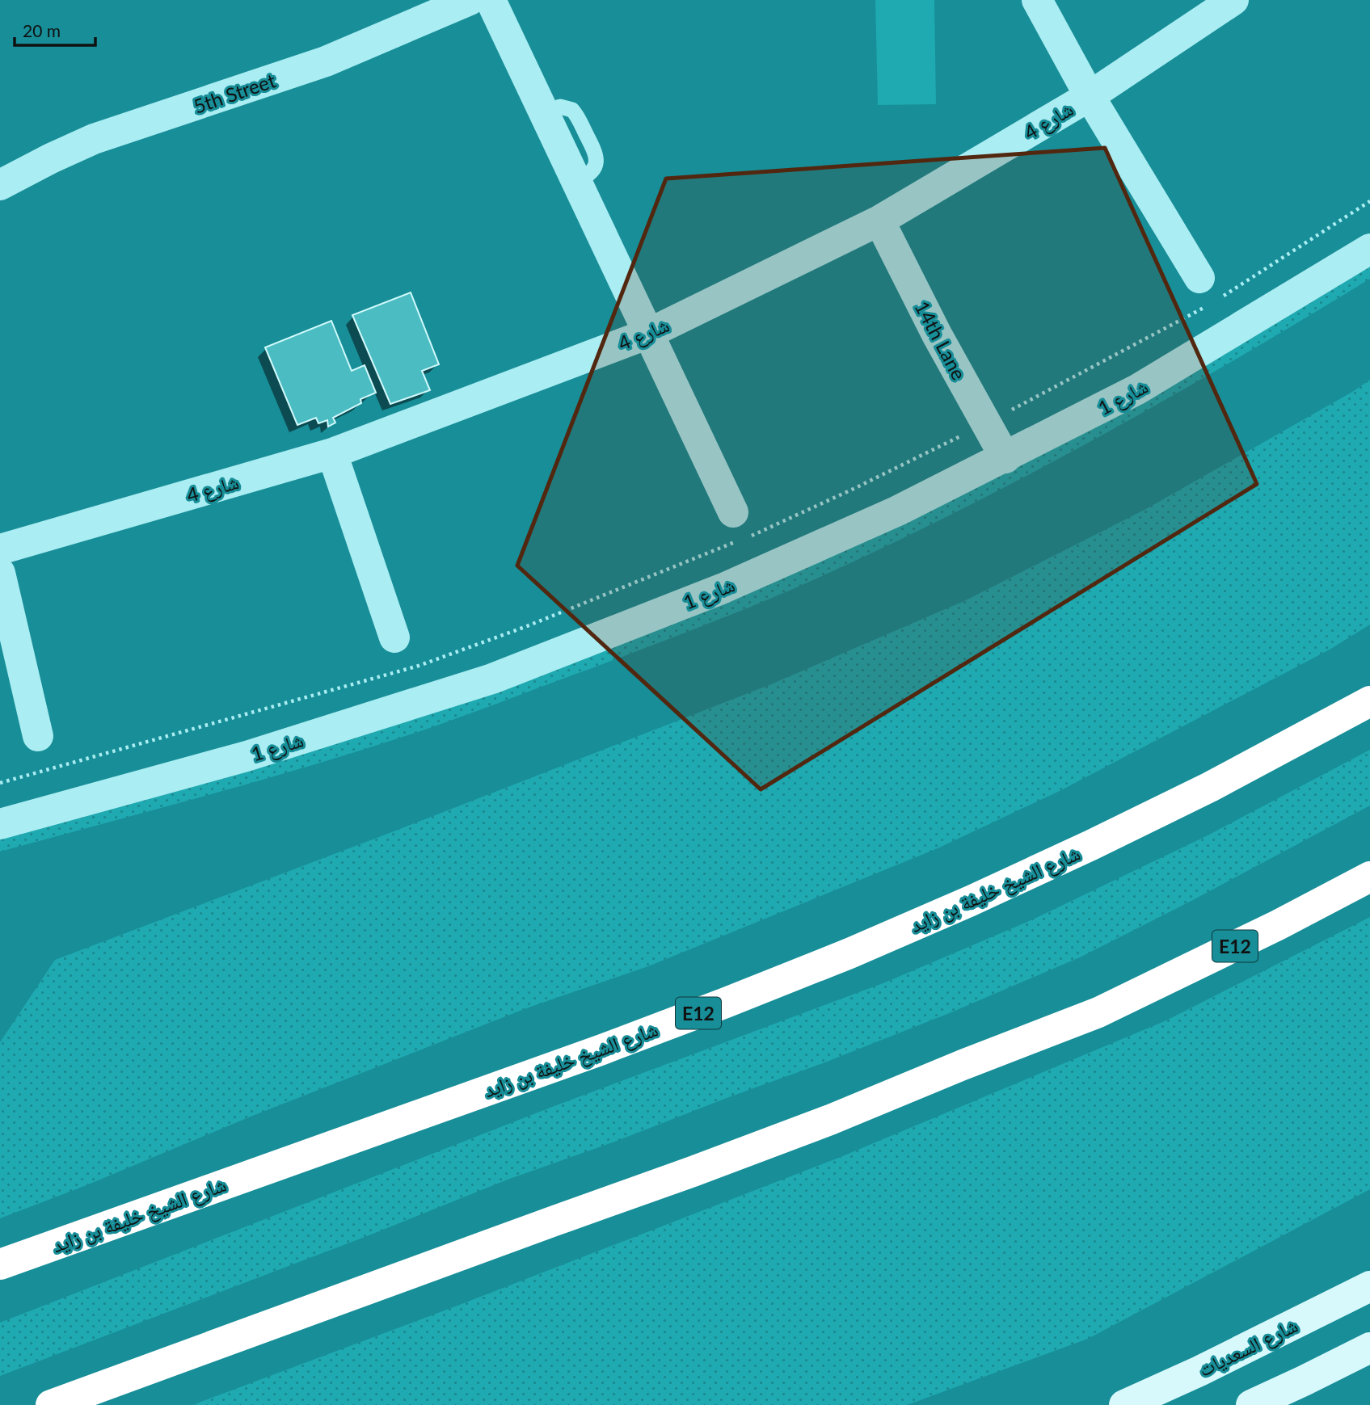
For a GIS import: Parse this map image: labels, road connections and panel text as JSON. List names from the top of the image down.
{
  "streets": {
    "highway": ["شارع الشيخ خليفة بن زايد", "E12"],
    "street": [
      "5th Street",
      "شارع 4",
      "14th Lane",
      "شارع 1",
      "شارع السعديات"
    ]
  },
  "crossings": [
    ["شارع 4", "14th Lane"],
    ["14th Lane", "شارع 1"]
  ],
  "scale_bar": "20 m"
}
